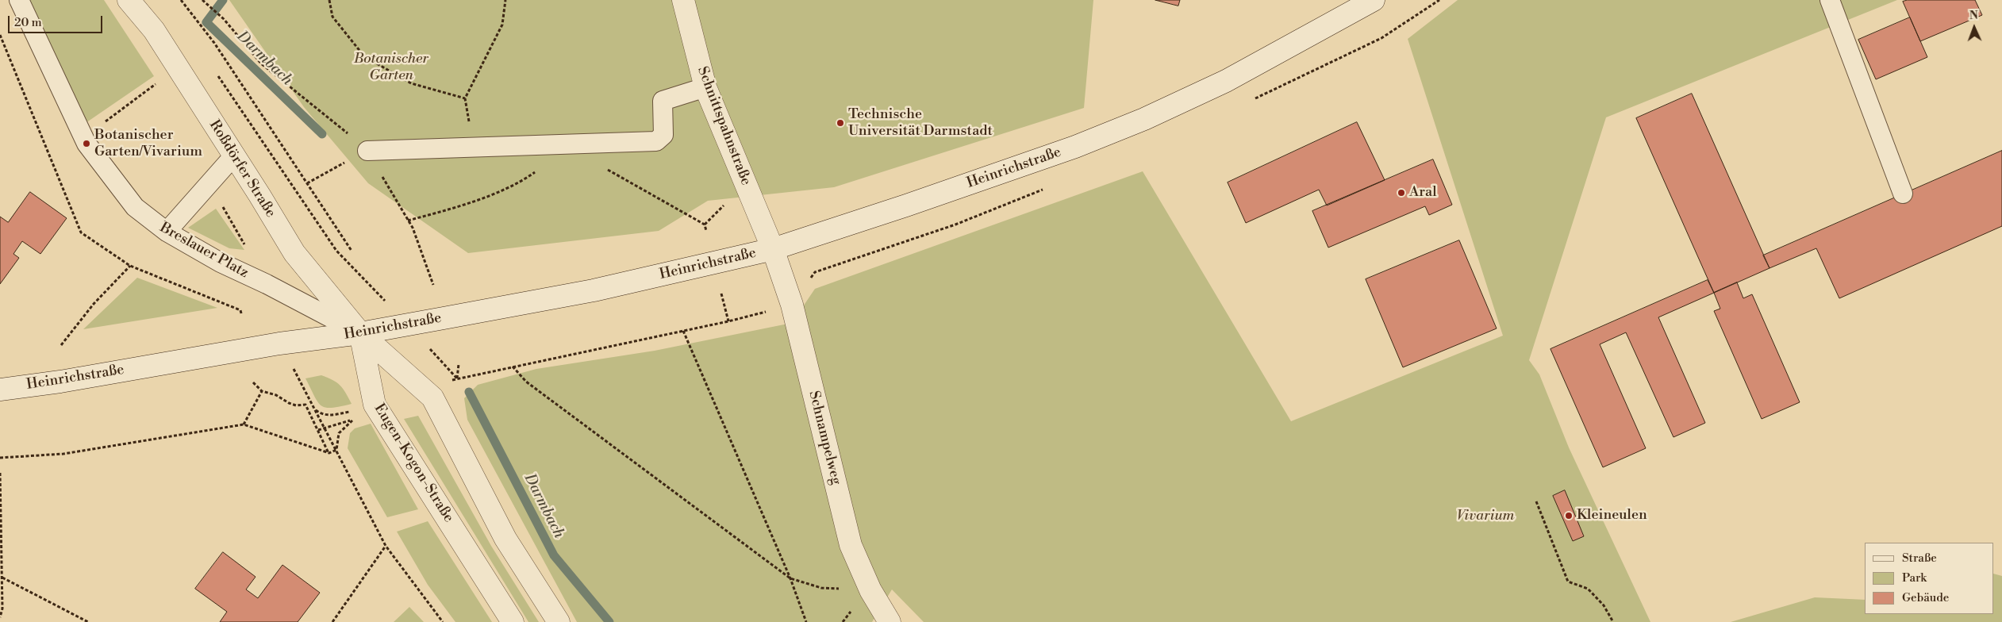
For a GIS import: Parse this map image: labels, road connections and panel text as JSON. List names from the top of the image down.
{
  "streets": {
    "street": [
      "Schnittspahnstraße",
      "Heinrichstraße",
      "Roßdörfer Straße",
      "Schnampelweg",
      "Eugen-Kogon-Straße"
    ],
    "lane": ["Breslauer Platz"]
  },
  "crossings": [
    ["Schnittspahnstraße", "Heinrichstraße"],
    ["Schnittspahnstraße", "Schnampelweg"],
    ["Heinrichstraße", "Roßdörfer Straße"],
    ["Heinrichstraße", "Breslauer Platz"],
    ["Heinrichstraße", "Schnampelweg"],
    ["Heinrichstraße", "Eugen-Kogon-Straße"],
    ["Roßdörfer Straße", "Breslauer Platz"],
    ["Roßdörfer Straße", "Eugen-Kogon-Straße"],
    ["Breslauer Platz", "Eugen-Kogon-Straße"]
  ],
  "water": ["Darmbach"],
  "parks": ["Botanischer Garten", "Vivarium"],
  "places": [
    "Technische Universität Darmstadt",
    "Botanischer Garten/Vivarium",
    "Aral",
    "Kleineulen"
  ],
  "legend": ["Straße", "Park", "Gebäude"],
  "scale_bar": "20 m",
  "north": "top"
}
